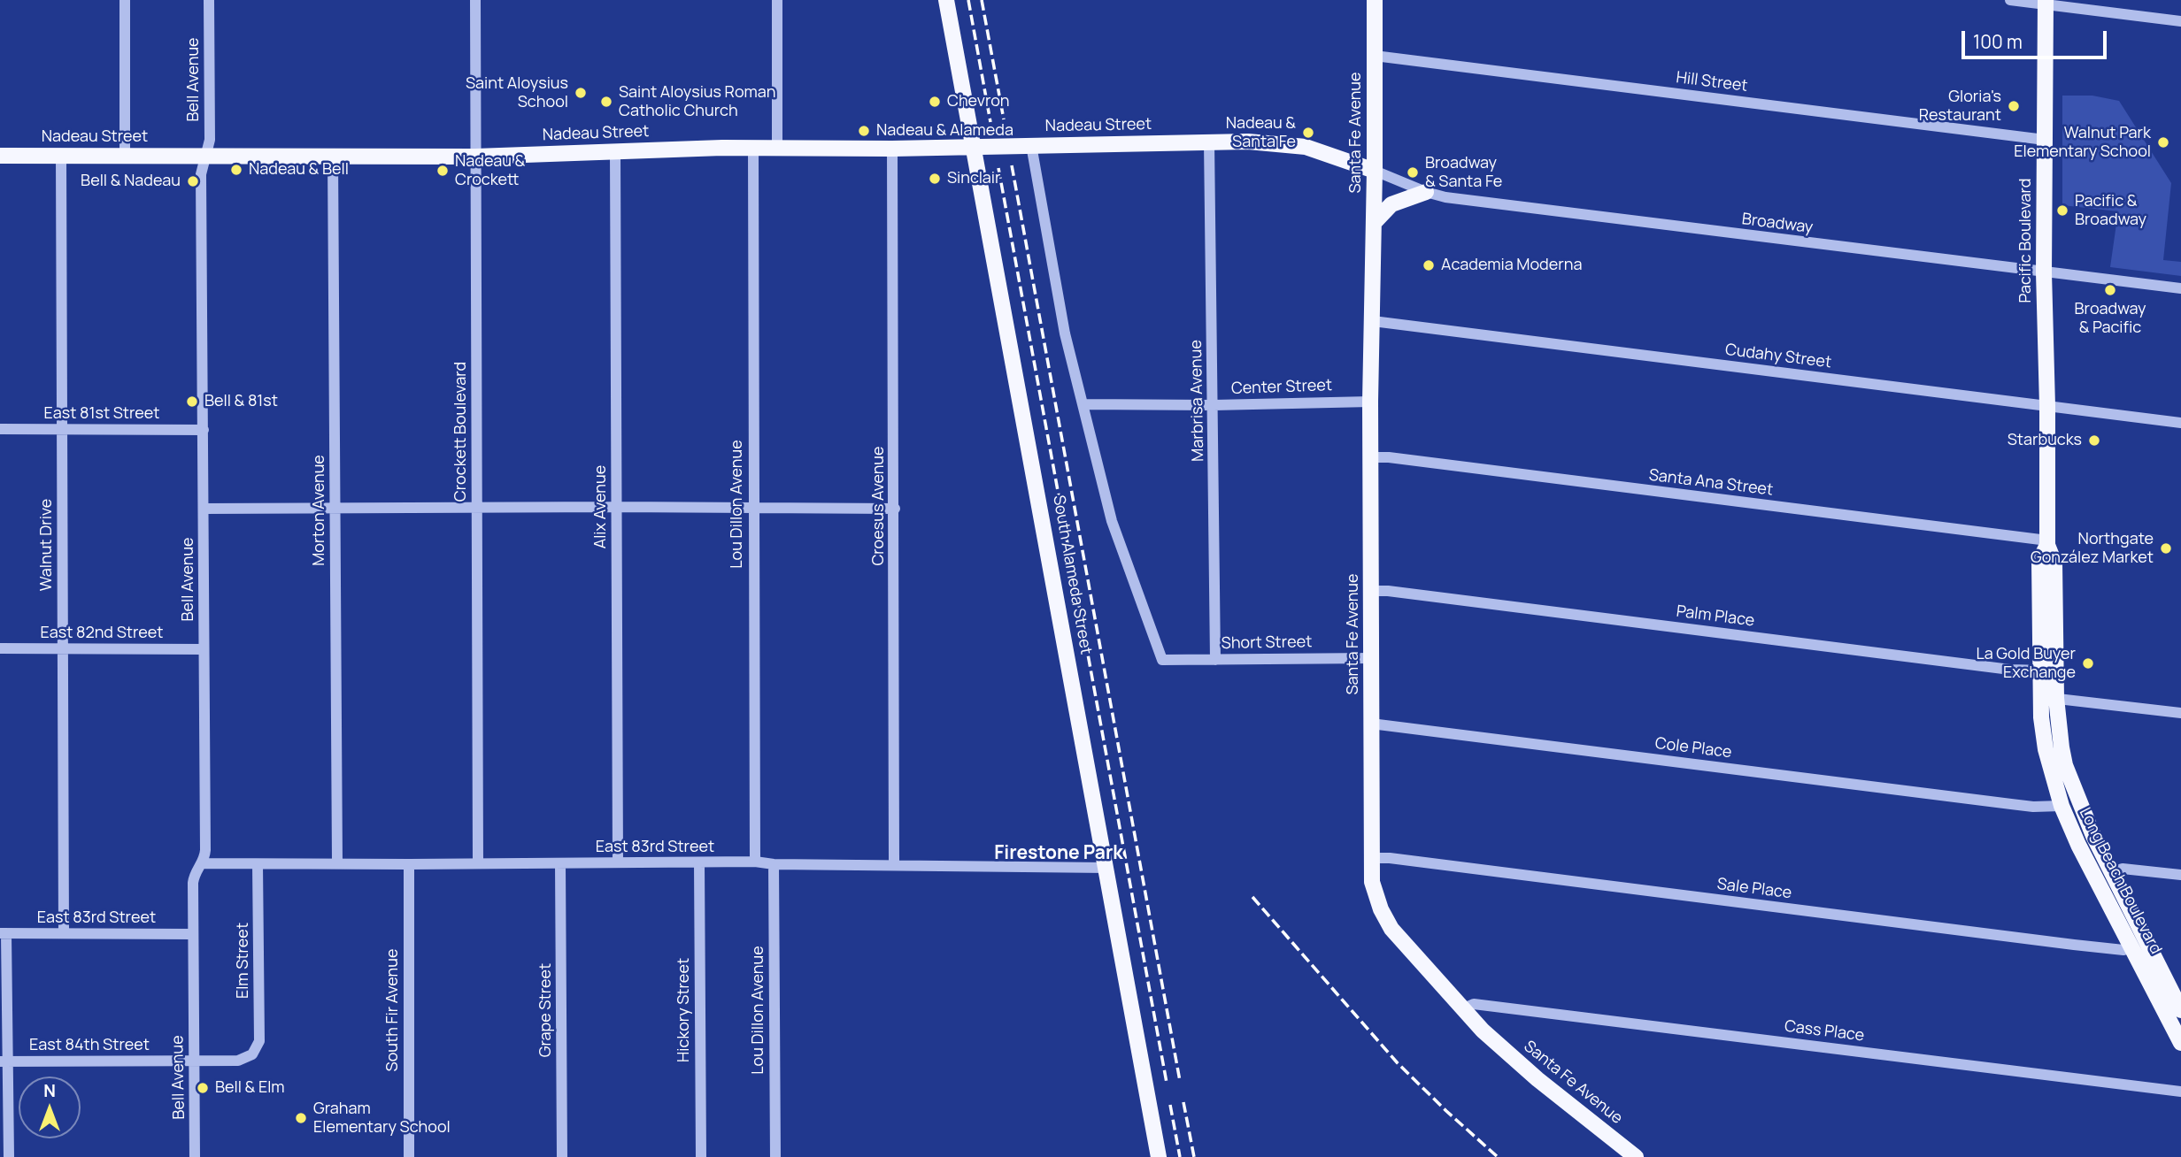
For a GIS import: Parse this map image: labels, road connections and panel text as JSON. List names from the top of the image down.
{
  "streets": {
    "main road": [
      "Nadeau Street",
      "Santa Fe Avenue",
      "Pacific Boulevard",
      "South Alameda Street",
      "Long Beach Boulevard"
    ],
    "street": [
      "Bell Avenue",
      "Hill Street",
      "Broadway",
      "Cudahy Street",
      "Center Street",
      "Marbrisa Avenue",
      "East 81st Street",
      "Crockett Boulevard",
      "Santa Ana Street",
      "Lou Dillon Avenue",
      "Croesus Avenue",
      "Alix Avenue",
      "Morton Avenue",
      "Walnut Drive",
      "Palm Place",
      "East 82nd Street",
      "Short Street",
      "Cole Place",
      "East 83rd Street",
      "Sale Place",
      "Elm Street",
      "South Fir Avenue",
      "Grape Street",
      "Hickory Street",
      "Cass Place",
      "East 84th Street"
    ]
  },
  "crossings": [
    ["Bell Avenue", "Nadeau Street"],
    ["Bell Avenue", "East 81st Street"],
    ["Bell Avenue", "East 82nd Street"],
    ["Bell Avenue", "East 83rd Street"],
    ["Bell Avenue", "East 84th Street"],
    ["Hill Street", "Santa Fe Avenue"],
    ["Hill Street", "Pacific Boulevard"],
    ["Nadeau Street", "Santa Fe Avenue"],
    ["Nadeau Street", "Broadway"],
    ["Nadeau Street", "Marbrisa Avenue"],
    ["Nadeau Street", "Crockett Boulevard"],
    ["Nadeau Street", "Lou Dillon Avenue"],
    ["Nadeau Street", "Croesus Avenue"],
    ["Nadeau Street", "Alix Avenue"],
    ["Nadeau Street", "Morton Avenue"],
    ["Nadeau Street", "Walnut Drive"],
    ["Nadeau Street", "South Alameda Street"],
    ["Santa Fe Avenue", "Broadway"],
    ["Santa Fe Avenue", "Cudahy Street"],
    ["Santa Fe Avenue", "Center Street"],
    ["Santa Fe Avenue", "Santa Ana Street"],
    ["Santa Fe Avenue", "Palm Place"],
    ["Santa Fe Avenue", "Short Street"],
    ["Santa Fe Avenue", "Cole Place"],
    ["Santa Fe Avenue", "Sale Place"],
    ["Santa Fe Avenue", "Cass Place"],
    ["Broadway", "Pacific Boulevard"],
    ["Pacific Boulevard", "Cudahy Street"],
    ["Pacific Boulevard", "Long Beach Boulevard"],
    ["Cudahy Street", "Long Beach Boulevard"],
    ["Center Street", "Marbrisa Avenue"],
    ["Center Street", "Short Street"],
    ["Marbrisa Avenue", "Short Street"],
    ["East 81st Street", "Walnut Drive"],
    ["Crockett Boulevard", "East 83rd Street"],
    ["Santa Ana Street", "Long Beach Boulevard"],
    ["Lou Dillon Avenue", "East 83rd Street"],
    ["Croesus Avenue", "East 83rd Street"],
    ["Alix Avenue", "East 83rd Street"],
    ["Morton Avenue", "East 83rd Street"],
    ["Walnut Drive", "East 82nd Street"],
    ["Walnut Drive", "East 83rd Street"],
    ["South Alameda Street", "East 83rd Street"],
    ["Palm Place", "Long Beach Boulevard"],
    ["Cole Place", "Long Beach Boulevard"],
    ["East 83rd Street", "Elm Street"],
    ["East 83rd Street", "South Fir Avenue"],
    ["East 83rd Street", "Grape Street"],
    ["East 83rd Street", "Hickory Street"],
    ["Long Beach Boulevard", "Sale Place"],
    ["Elm Street", "East 84th Street"]
  ],
  "districts": ["Firestone Park"],
  "places": [
    "Saint Aloysius School",
    "Saint Aloysius Roman Catholic Church",
    "Chevron",
    "Gloria's Restaurant",
    "Nadeau & Alameda",
    "Nadeau & Santa Fe",
    "Walnut Park Elementary School",
    "Nadeau & Bell",
    "Nadeau & Crockett",
    "Broadway & Santa Fe",
    "Sinclair",
    "Bell & Nadeau",
    "Pacific & Broadway",
    "Academia Moderna",
    "Broadway & Pacific",
    "Bell & 81st",
    "Starbucks",
    "Northgate González Market",
    "La Gold Buyer Exchange",
    "Bell & Elm",
    "Graham Elementary School"
  ],
  "scale_bar": "100 m",
  "north": "top"
}
